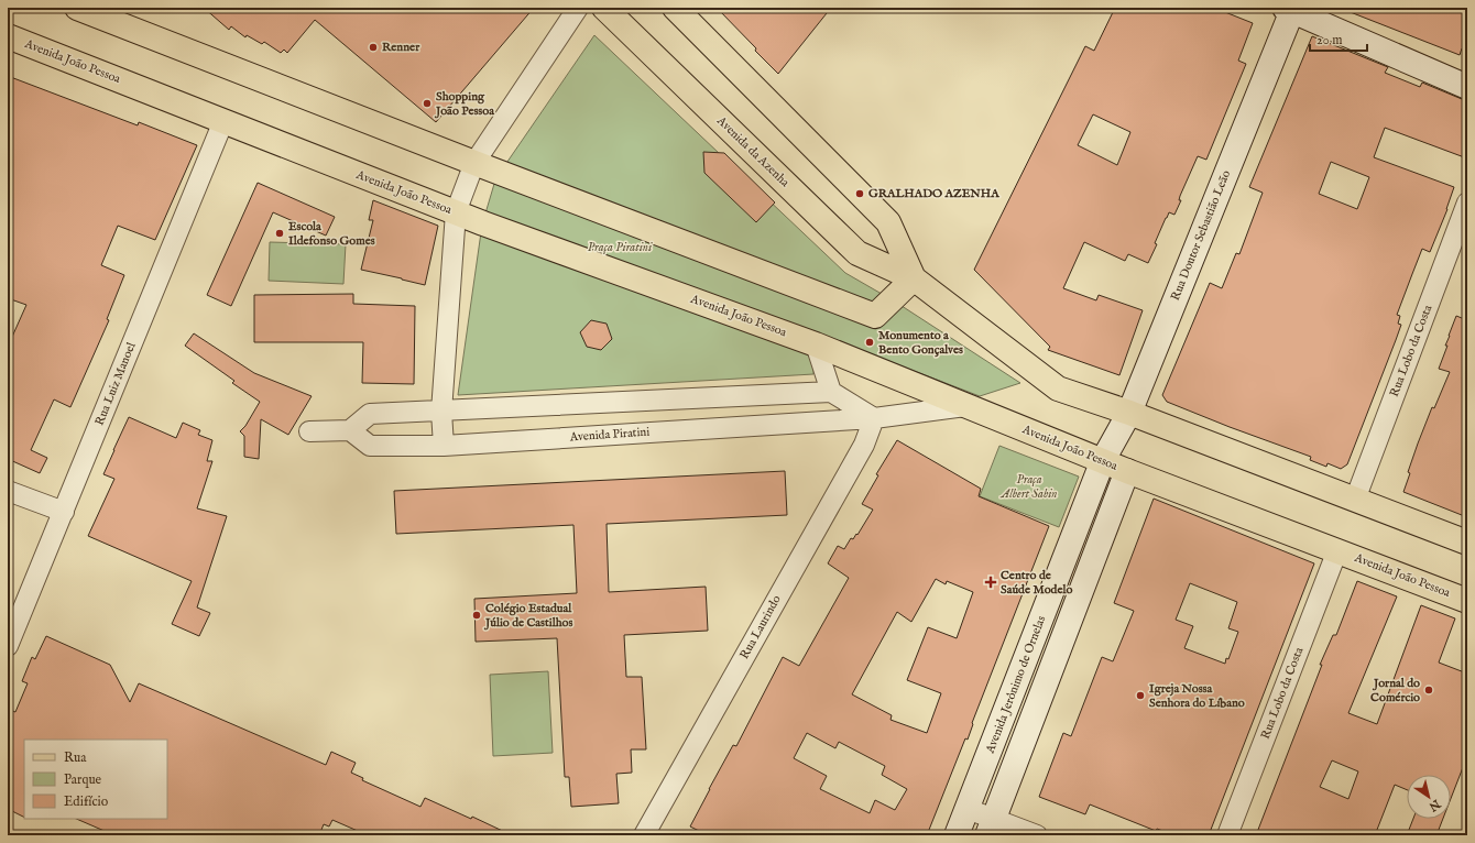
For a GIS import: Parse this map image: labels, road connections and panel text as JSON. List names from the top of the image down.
{
  "streets": {
    "main road": ["Avenida João Pessoa", "Avenida da Azenha"],
    "street": [
      "Rua Doutor Sebastião Leão",
      "Rua Lobo da Costa",
      "Rua Luiz Manoel",
      "Avenida Piratini",
      "Rua Laurindo",
      "Avenida Jerônimo de Ornelas"
    ]
  },
  "crossings": [
    ["Avenida João Pessoa", "Rua Doutor Sebastião Leão"],
    ["Avenida João Pessoa", "Rua Lobo da Costa"],
    ["Avenida João Pessoa", "Rua Luiz Manoel"],
    ["Avenida João Pessoa", "Avenida Piratini"],
    ["Avenida João Pessoa", "Avenida Jerônimo de Ornelas"],
    ["Avenida da Azenha", "Rua Doutor Sebastião Leão"],
    ["Rua Doutor Sebastião Leão", "Avenida Jerônimo de Ornelas"],
    ["Avenida Piratini", "Rua Laurindo"]
  ],
  "parks": ["Praça Piratini", "Praça Albert Sabin"],
  "places": {
    "other": [
      "Renner",
      "Shopping João Pessoa",
      "GRALHADO AZENHA",
      "Escola Ildefonso Gomes",
      "Monumento a Bento Gonçalves",
      "Colégio Estadual Júlio de Castilhos",
      "Jornal do Comércio",
      "Igreja Nossa Senhora do Líbano"
    ],
    "health": ["Centro de Saúde Modelo"]
  },
  "legend": ["Rua", "Parque", "Edifício"],
  "scale_bar": "20 m",
  "north": "bottom right"
}
